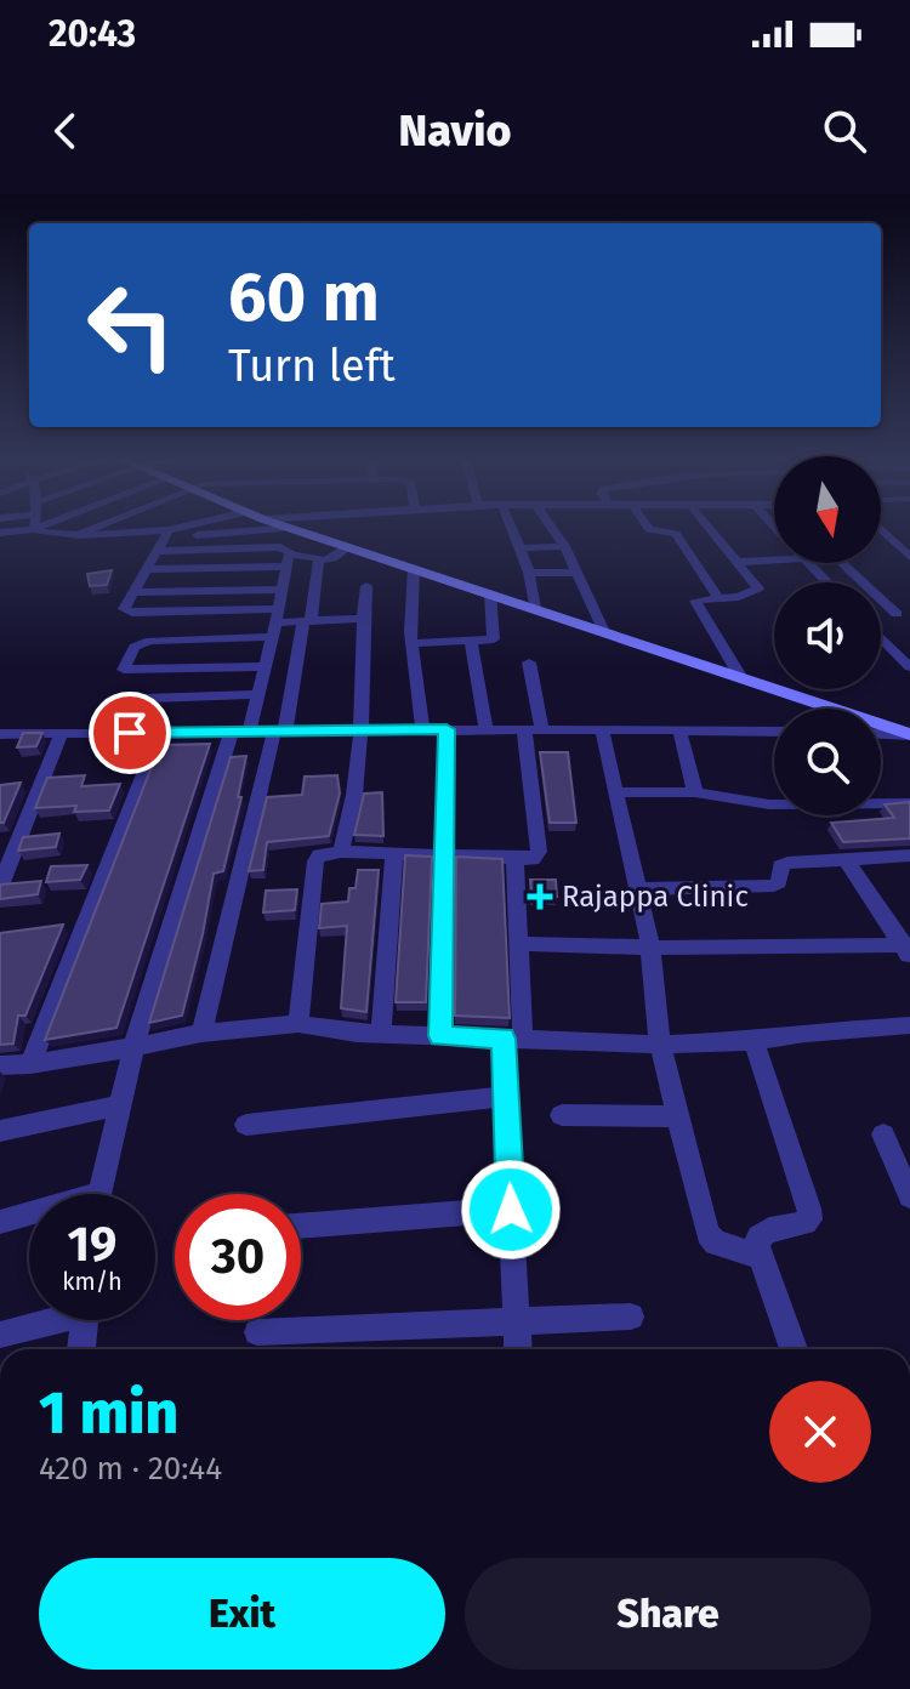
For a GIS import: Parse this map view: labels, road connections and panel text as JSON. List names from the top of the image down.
{
  "places": {
    "health": ["Rajappa Clinic"]
  },
  "north": "bottom",
  "page": {
    "status": "20:43",
    "header": "Navio",
    "turn": ["60 m", "Turn left"],
    "speed": "19 km/h",
    "limit": "30",
    "heading": ["1 min", "420 m · 20:44"],
    "buttons": ["Exit", "Share"]
  }
}
